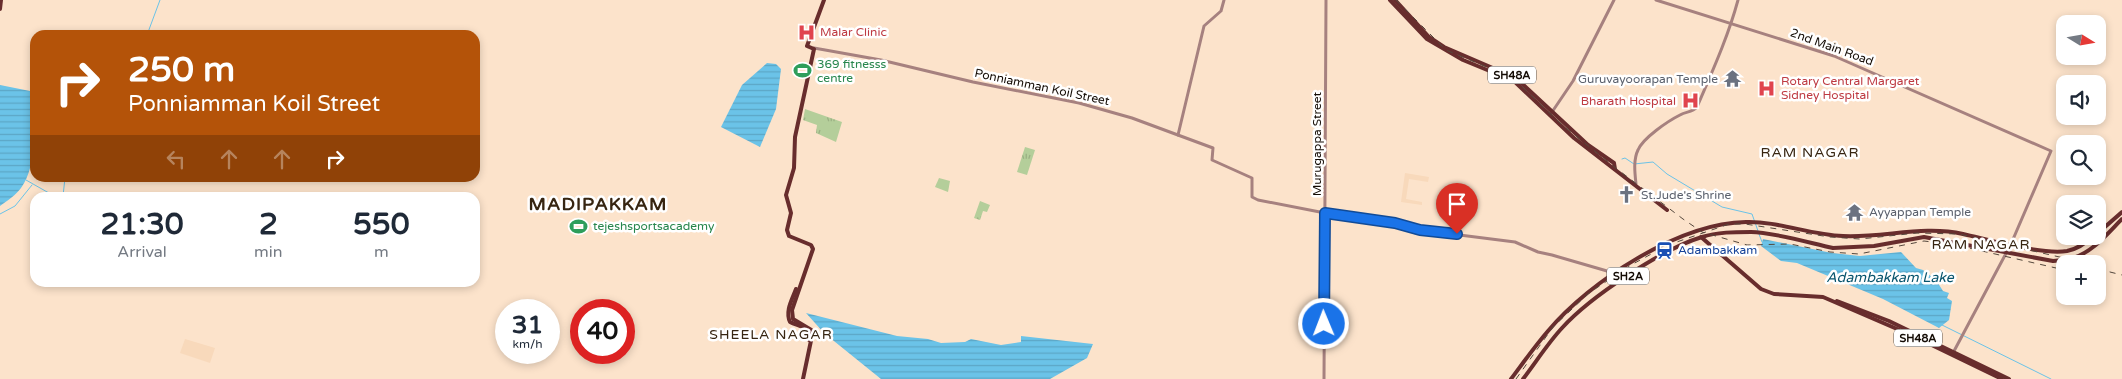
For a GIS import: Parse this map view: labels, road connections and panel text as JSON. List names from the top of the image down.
{
  "streets": {
    "main road": ["SH48A", "Ponniamman Koil Street", "SH2A"],
    "street": ["2nd Main Road", "Murugappa Street"]
  },
  "crossings": [
    ["2nd Main Road", "SH2A"],
    ["SH48A", "SH2A"],
    ["Ponniamman Koil Street", "Murugappa Street"],
    ["Ponniamman Koil Street", "SH2A"]
  ],
  "districts": [
    "RAM NAGAR",
    "MADIPAKKAM",
    "RAM NAGAR",
    "SHEELA NAGAR"
  ],
  "water": ["Adambakkam Lake"],
  "places": {
    "hospital": ["Malar Clinic", "Rotary Central Margaret Sidney Hospital", "Bharath Hospital"],
    "sports": ["369 fitnesss centre", "tejeshsportsacademy"],
    "temple": ["Guruvayoorapan Temple", "Ayyappan Temple"],
    "church": ["St.Jude's Shrine"],
    "station": ["Adambakkam"]
  },
  "north": "right",
  "page": {
    "map_buttons": "+",
    "turn": ["250 m", "Ponniamman Koil Street"],
    "eta": [
      "21:30",
      "Arrival",
      "2",
      "min",
      "550",
      "m"
    ],
    "speed": "31 km/h",
    "limit": "40"
  }
}
